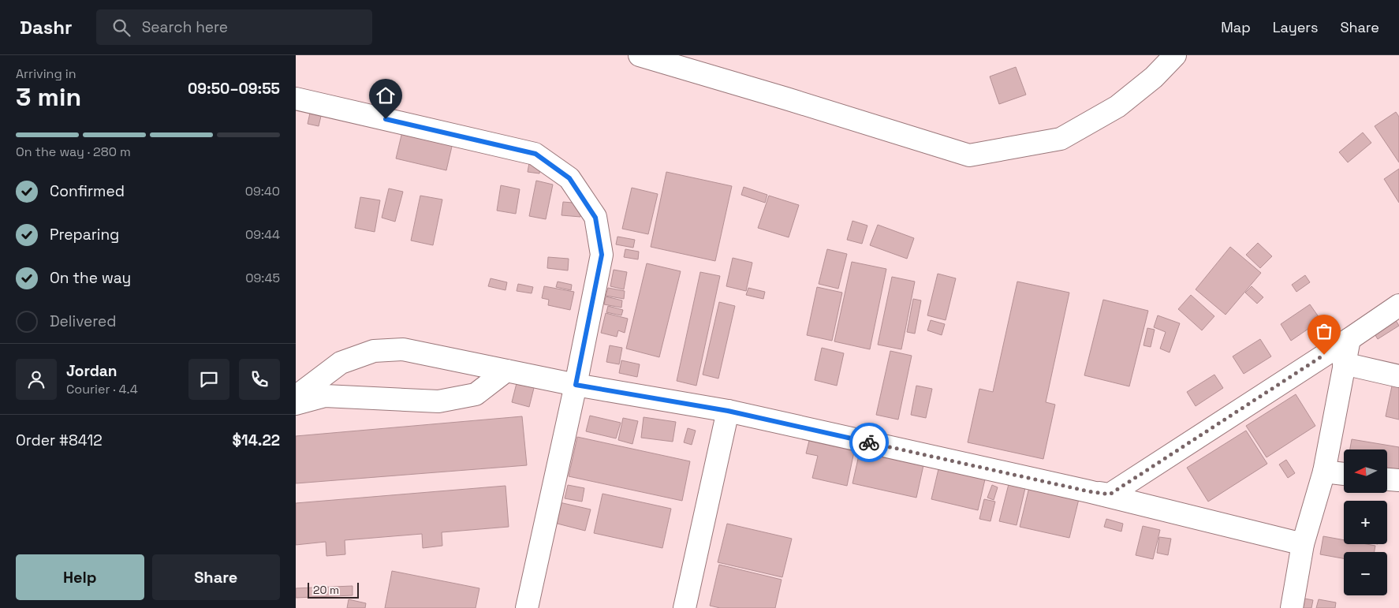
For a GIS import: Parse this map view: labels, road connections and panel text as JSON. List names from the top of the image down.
{
  "scale_bar": "20 m",
  "north": "left",
  "page": {
    "header": "Dashr",
    "search": "Search here",
    "nav": ["Map", "Layers", "Share"],
    "heading": ["3 min", "Arriving in", "09:50–09:55"],
    "panel": [
      "Jordan",
      "Courier · 4.4",
      "Order #8412",
      "$14.22"
    ],
    "bar": "On the way · 280 m",
    "list": [
      ["Confirmed", "09:40"],
      ["Preparing", "09:44"],
      ["On the way", "09:45"],
      "Delivered"
    ],
    "map_buttons": ["+", "−"],
    "buttons": ["Help", "Share"],
    "scale": "20 m"
  }
}
